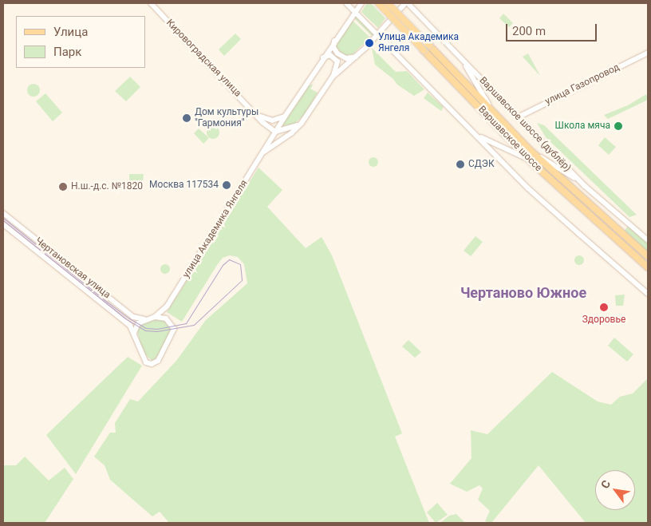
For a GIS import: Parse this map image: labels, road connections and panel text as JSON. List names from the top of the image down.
{
  "streets": {
    "main road": [
      "Кировоградская улица",
      "улица Газопровод",
      "Варшавское шоссе (дублёр)",
      "Варшавское шоссе",
      "улица Академика Янгеля",
      "Чертановская улица"
    ]
  },
  "crossings": [
    ["Кировоградская улица", "улица Академика Янгеля"],
    ["улица Газопровод", "Варшавское шоссе (дублёр)"],
    ["Варшавское шоссе (дублёр)", "улица Академика Янгеля"],
    ["улица Академика Янгеля", "Чертановская улица"]
  ],
  "districts": ["Чертаново Южное"],
  "places": [
    "Улица Академика Янгеля",
    "Дом культуры \"Гармония\"",
    "Школа мяча",
    "СДЭК",
    "Москва 117534",
    "Н.ш.-д.с. №1820",
    "Здоровье"
  ],
  "legend": ["Улица", "Парк"],
  "scale_bar": "200 m",
  "north": "top left"
}
